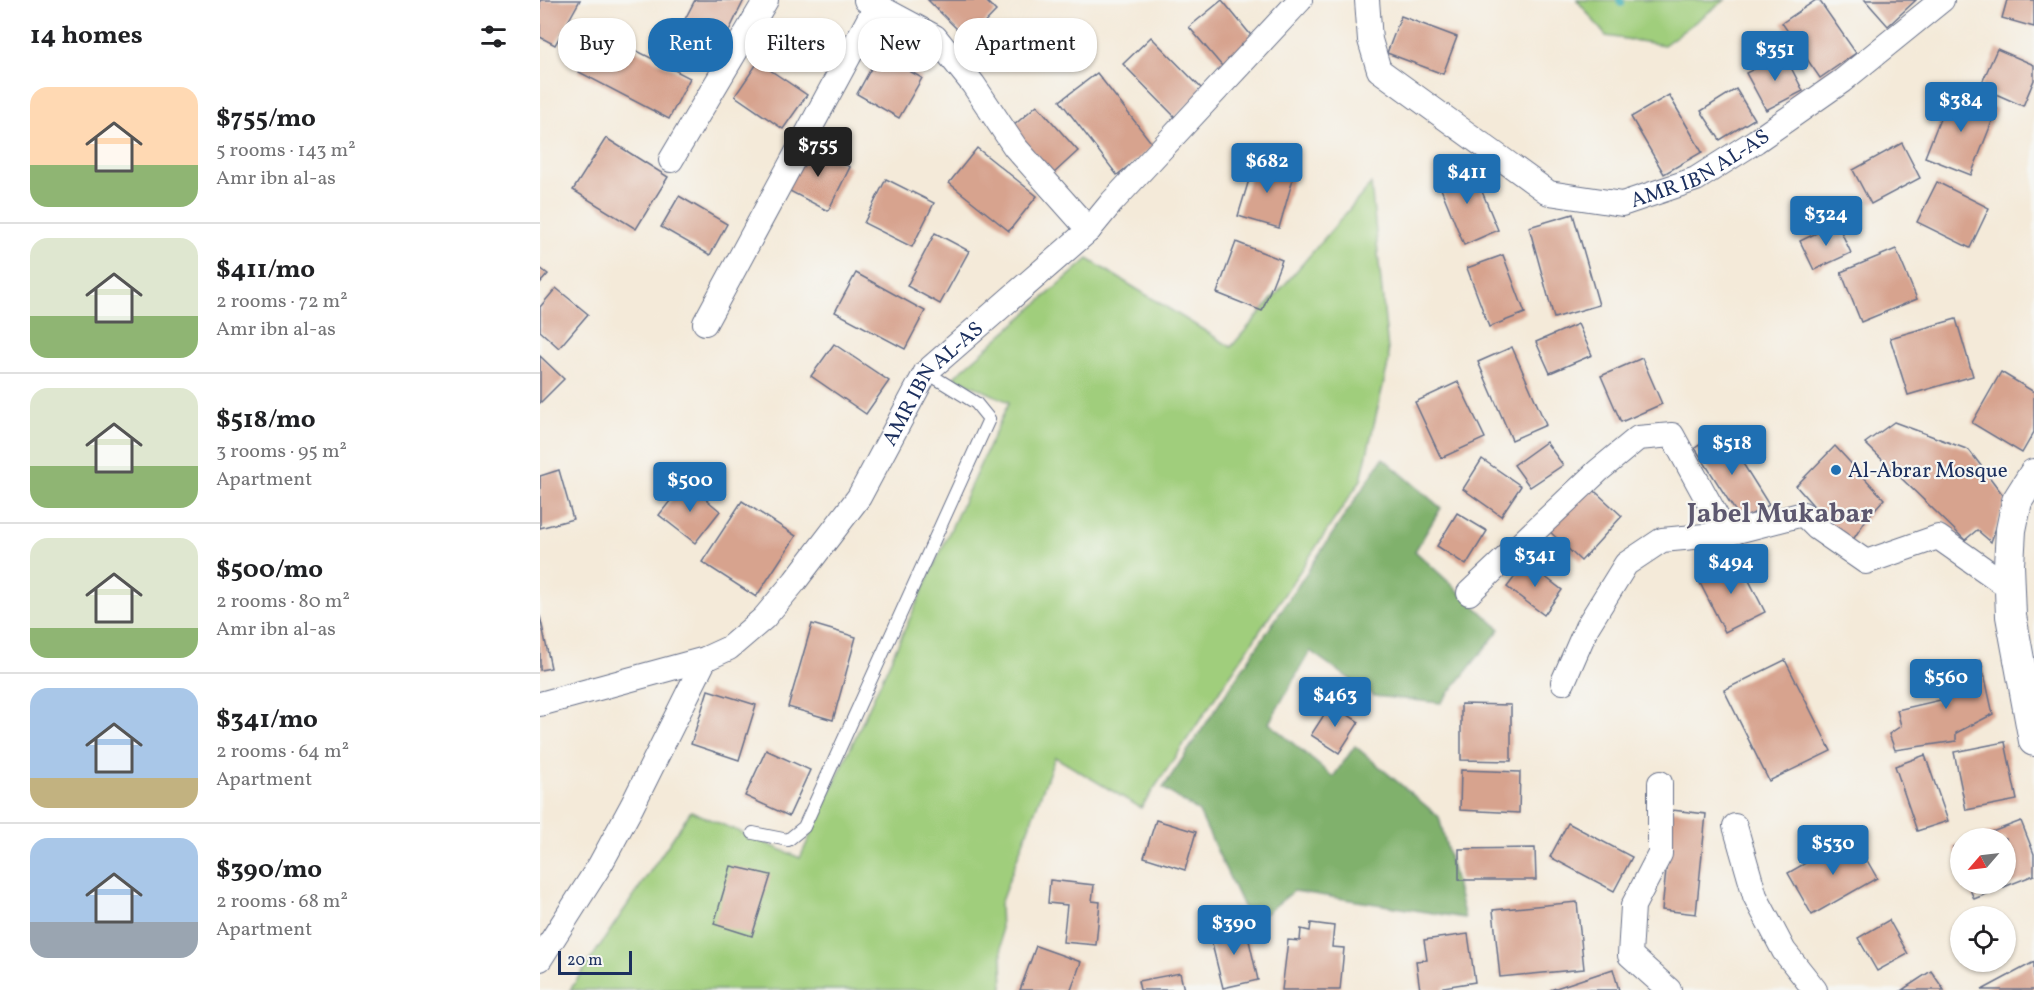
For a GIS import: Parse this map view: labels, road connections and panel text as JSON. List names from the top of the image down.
{
  "streets": {
    "street": ["AMR IBN AL-AS"]
  },
  "districts": ["Jabel Mukabar"],
  "places": ["Al-Abrar Mosque"],
  "scale_bar": "20 m",
  "north": "bottom left",
  "page": {
    "heading": "14 homes",
    "chip": [
      "Buy",
      "Rent",
      "Filters",
      "New",
      "Apartment"
    ],
    "price": [
      "$351",
      "$384",
      "$755",
      "$682",
      "$411",
      "$324",
      "$518",
      "$500",
      "$341",
      "$494",
      "$560",
      "$463",
      "$530",
      "$390"
    ],
    "list": [
      {
        "name": "$755/mo",
        "note": "5 rooms · 143 m² · Amr ibn al-as"
      },
      {
        "name": "$411/mo",
        "note": "2 rooms · 72 m² · Amr ibn al-as"
      },
      {
        "name": "$518/mo",
        "note": "3 rooms · 95 m² · Apartment"
      },
      {
        "name": "$500/mo",
        "note": "2 rooms · 80 m² · Amr ibn al-as"
      },
      {
        "name": "$341/mo",
        "note": "2 rooms · 64 m² · Apartment"
      },
      {
        "name": "$390/mo",
        "note": "2 rooms · 68 m² · Apartment"
      }
    ],
    "scale": "20 m"
  }
}
